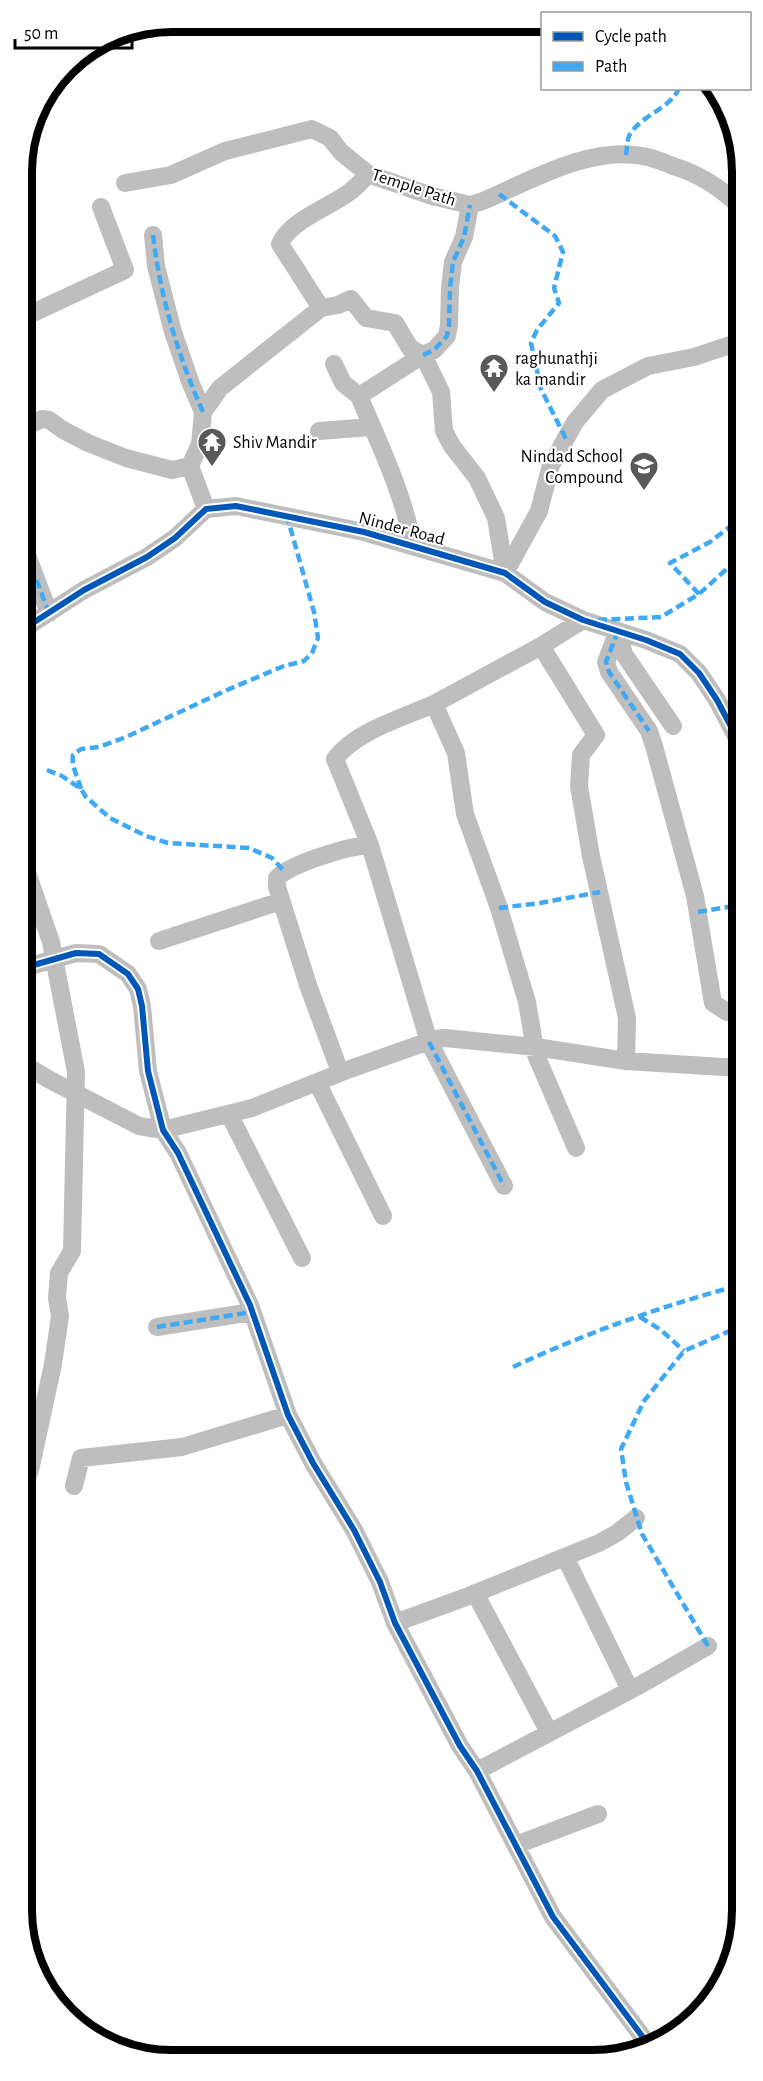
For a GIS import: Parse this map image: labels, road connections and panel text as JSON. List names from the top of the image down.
{
  "streets": {
    "street": ["Temple Path", "Ninder Road"]
  },
  "places": {
    "temple": ["raghunathji ka mandir", "Shiv Mandir"],
    "school or university": ["Nindad School Compound"]
  },
  "legend": ["Cycle path", "Path"],
  "scale_bar": "50 m"
}
